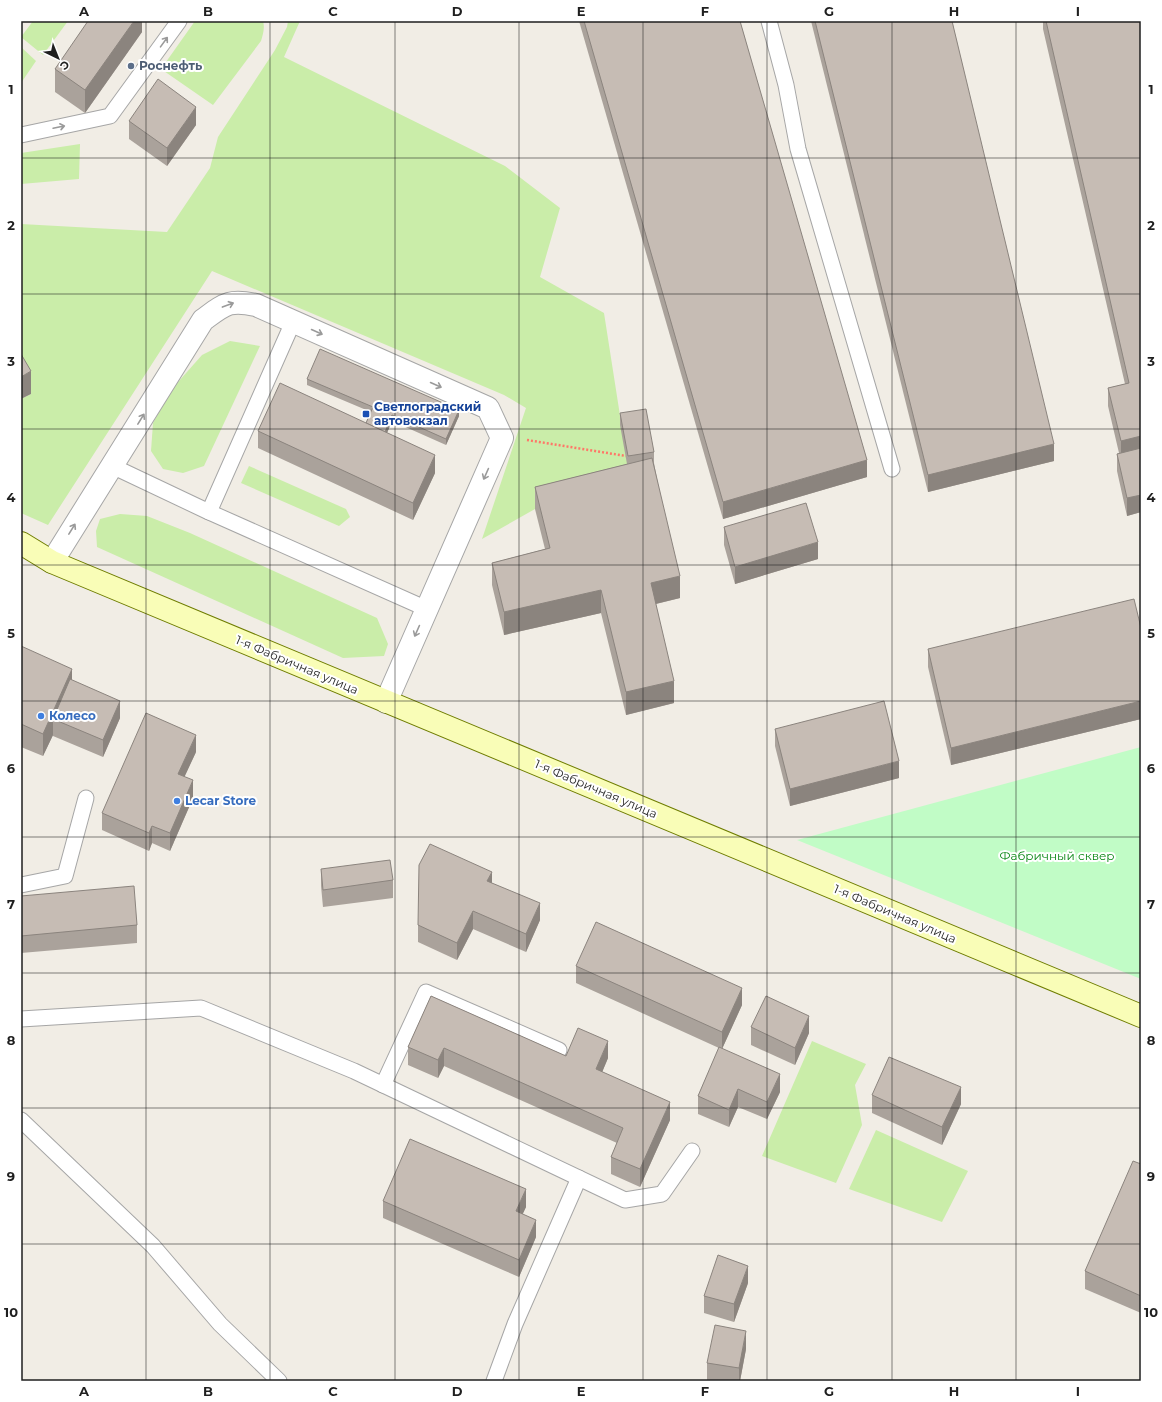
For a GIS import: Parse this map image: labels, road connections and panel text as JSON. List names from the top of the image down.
{
  "streets": {
    "main road": ["1-я Фабричная улица"]
  },
  "parks": ["Фабричный сквер"],
  "places": {
    "other": ["Роснефть", "Колесо", "Lecar Store"],
    "transit": ["Светлоградский автовокзал"]
  },
  "north": "bottom right",
  "grid": {
    "columns": [
      "A",
      "B",
      "C",
      "D",
      "E",
      "F",
      "G",
      "H",
      "I"
    ],
    "rows": [
      "1",
      "2",
      "3",
      "4",
      "5",
      "6",
      "7",
      "8",
      "9",
      "10"
    ]
  }
}
